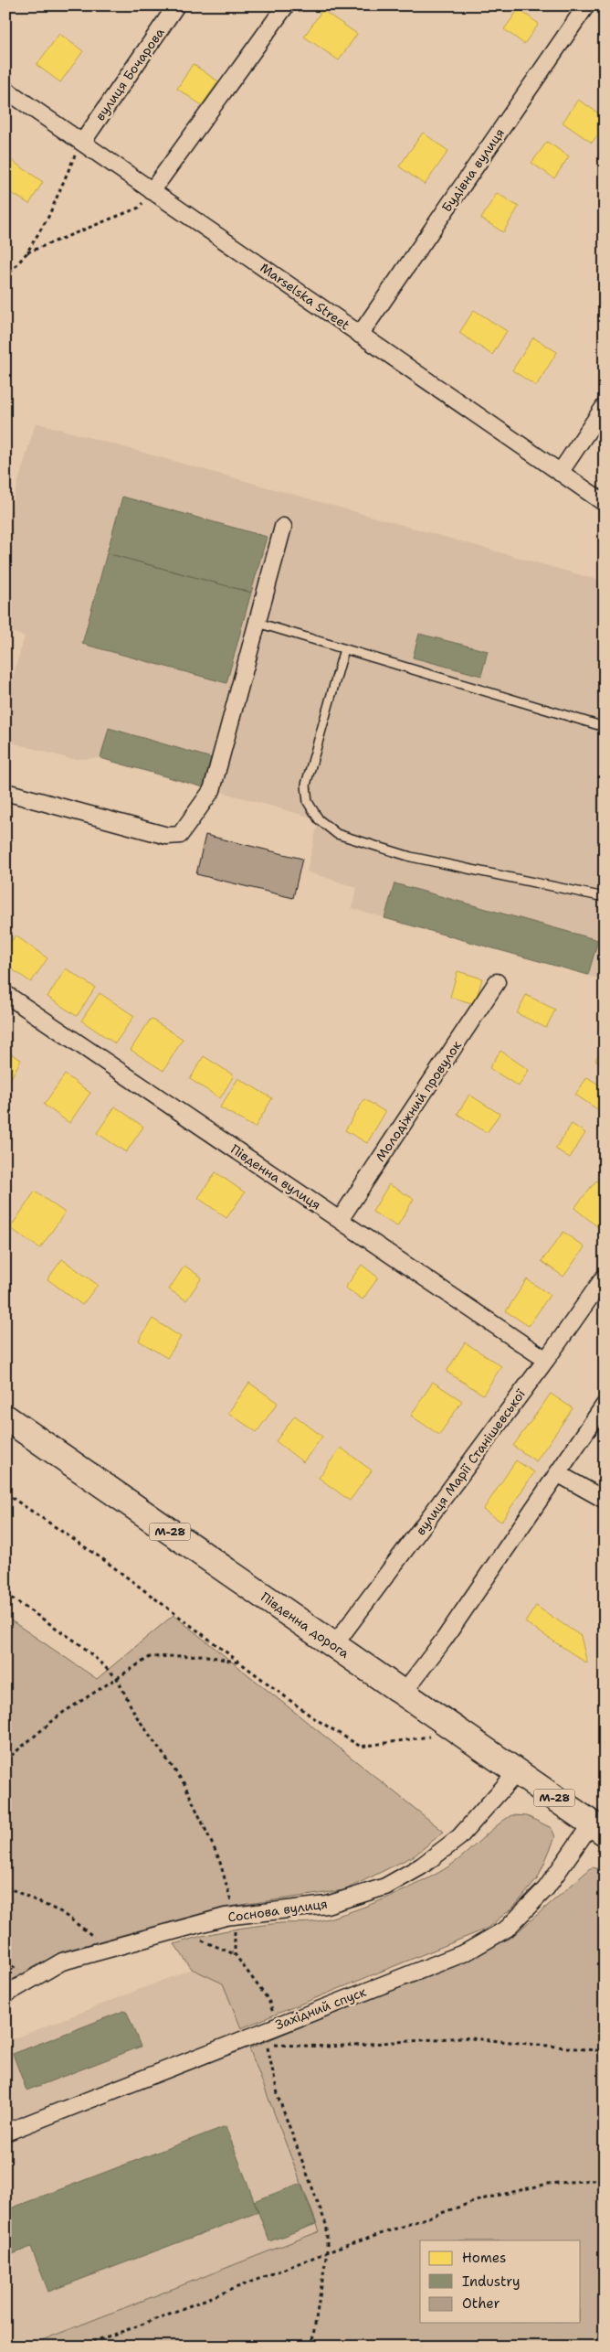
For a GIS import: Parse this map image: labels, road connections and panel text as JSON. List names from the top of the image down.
{
  "streets": {
    "highway": ["М-28", "Південна дорога"],
    "street": [
      "вулиця Бочарова",
      "Будівна вулиця",
      "Marselska Street",
      "Молодіжний провулок",
      "Південна вулиця",
      "вулиця Марії Станішевської",
      "Соснова вулиця",
      "Західний спуск"
    ]
  },
  "crossings": [
    ["вулиця Бочарова", "Marselska Street"],
    ["Будівна вулиця", "Marselska Street"],
    ["Молодіжний провулок", "Південна вулиця"],
    ["Південна вулиця", "вулиця Марії Станішевської"],
    ["вулиця Марії Станішевської", "Південна дорога"],
    ["Південна дорога", "Соснова вулиця"],
    ["Південна дорога", "Західний спуск"]
  ],
  "legend": ["Homes", "Industry", "Other"]
}
